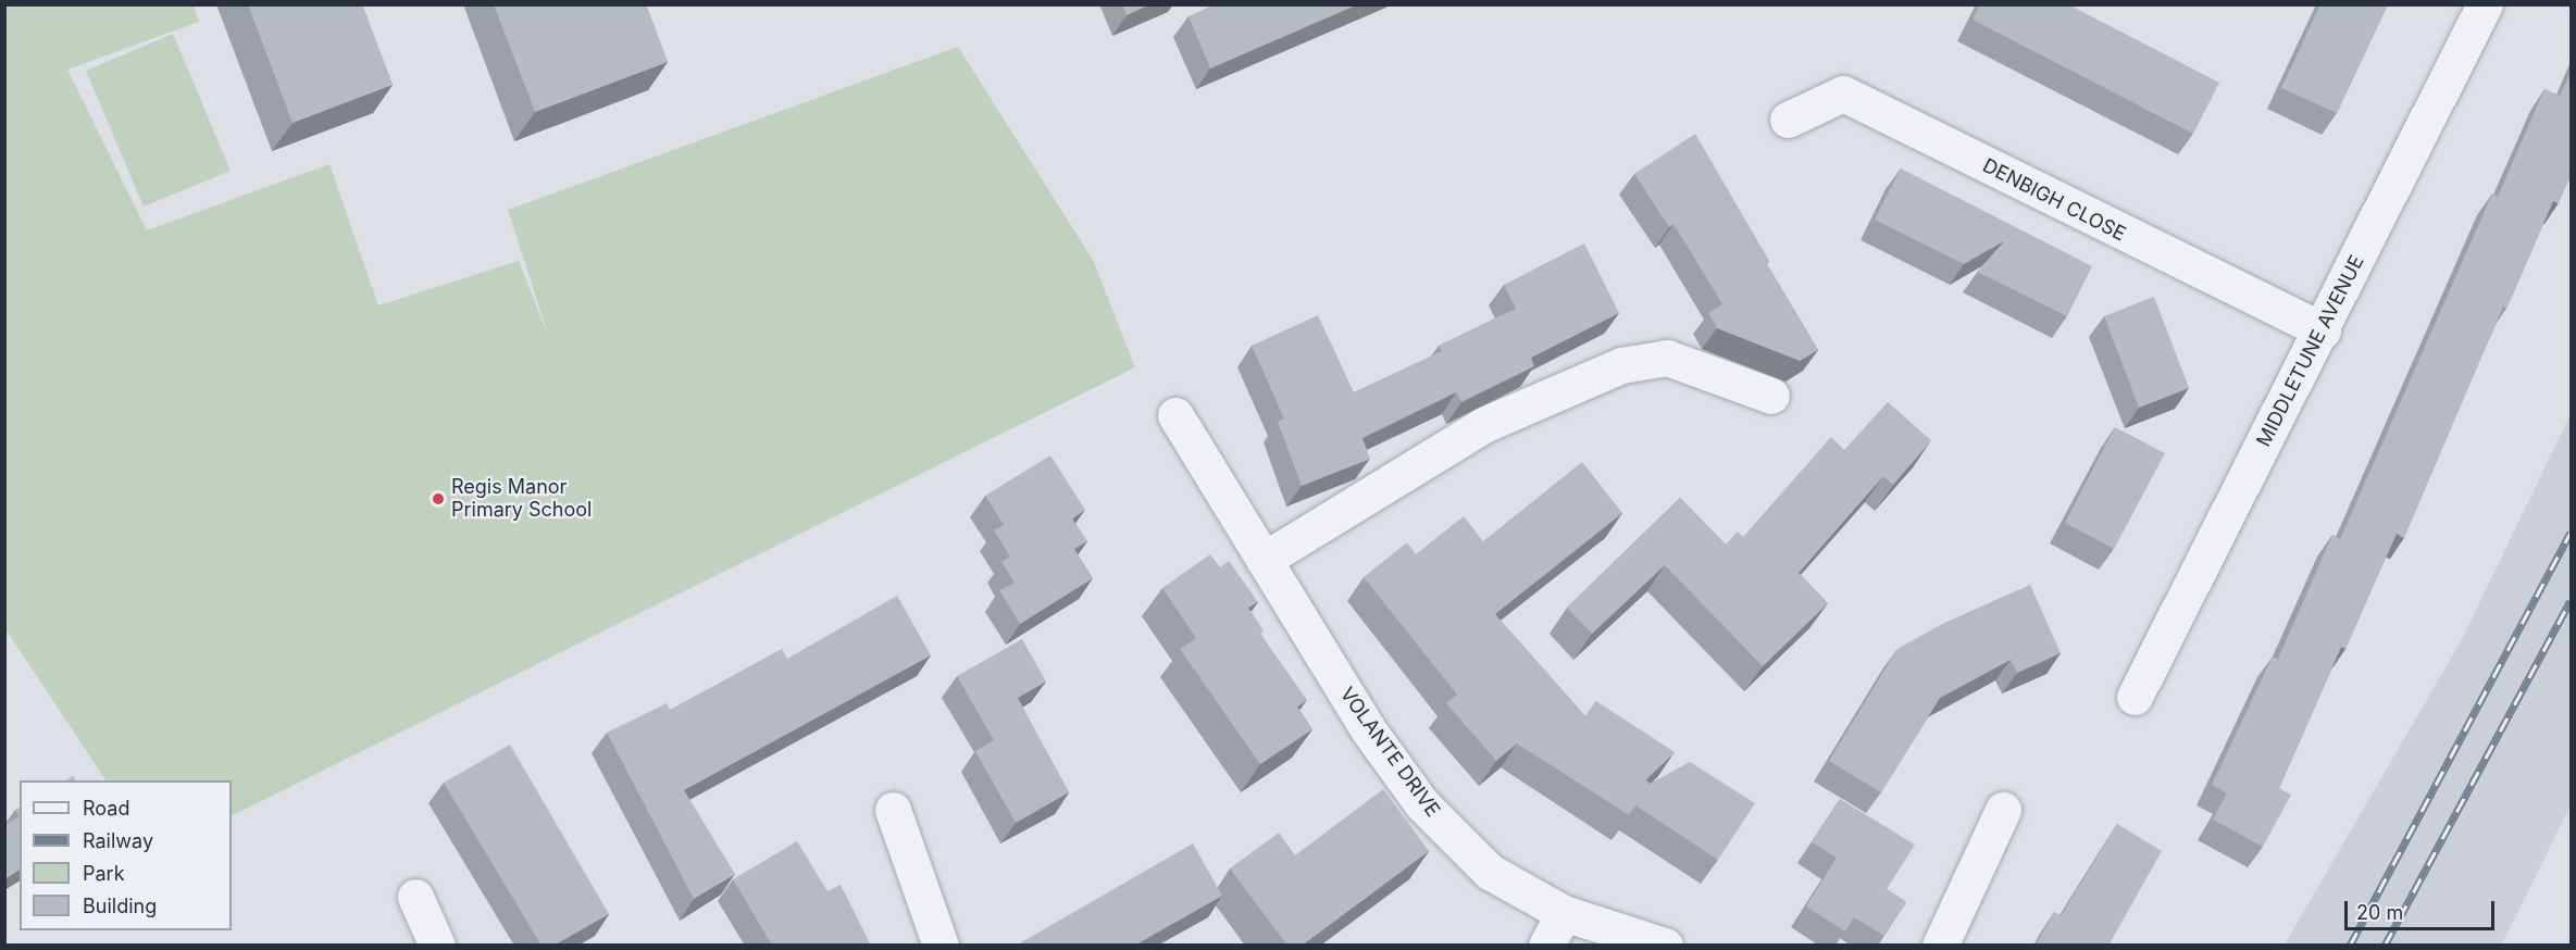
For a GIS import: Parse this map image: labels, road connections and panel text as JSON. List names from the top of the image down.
{
  "streets": {
    "street": ["DENBIGH CLOSE", "MIDDLETUNE AVENUE", "VOLANTE DRIVE"]
  },
  "crossings": [
    ["DENBIGH CLOSE", "MIDDLETUNE AVENUE"]
  ],
  "places": ["Regis Manor Primary School"],
  "legend": [
    "Road",
    "Railway",
    "Park",
    "Building"
  ],
  "scale_bar": "20 m"
}
